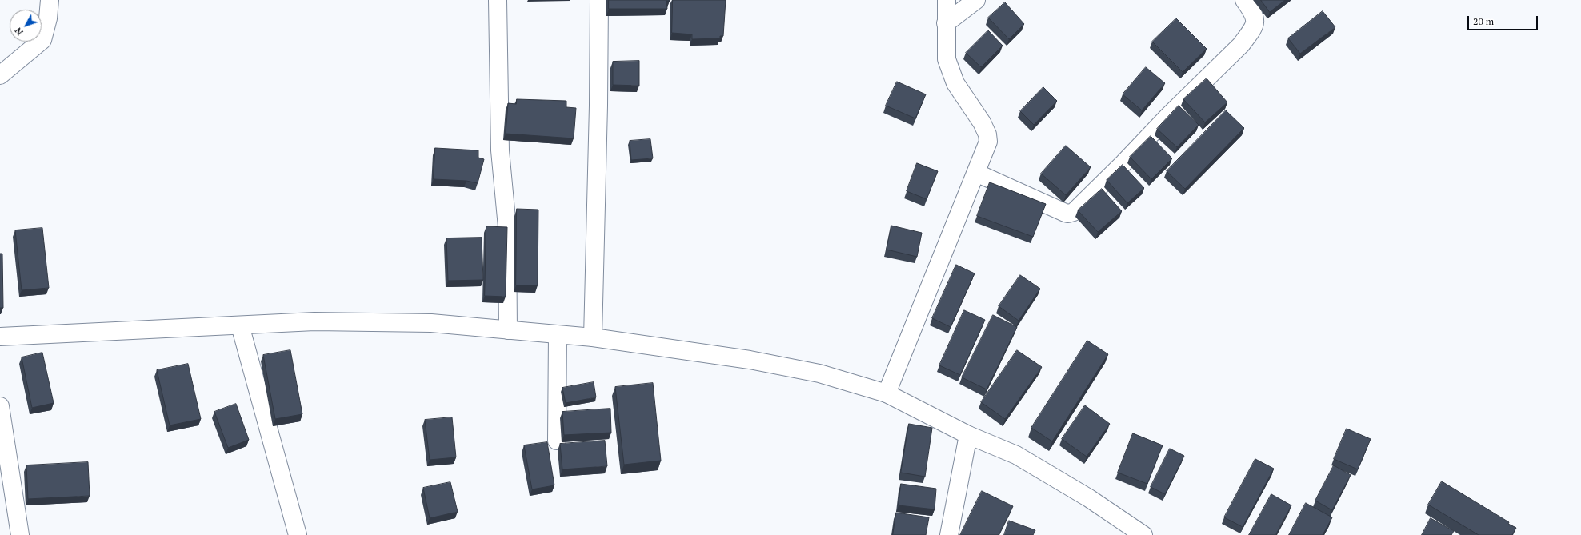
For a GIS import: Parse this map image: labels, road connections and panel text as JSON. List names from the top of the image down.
{
  "scale_bar": "20 m",
  "north": "bottom left"
}
